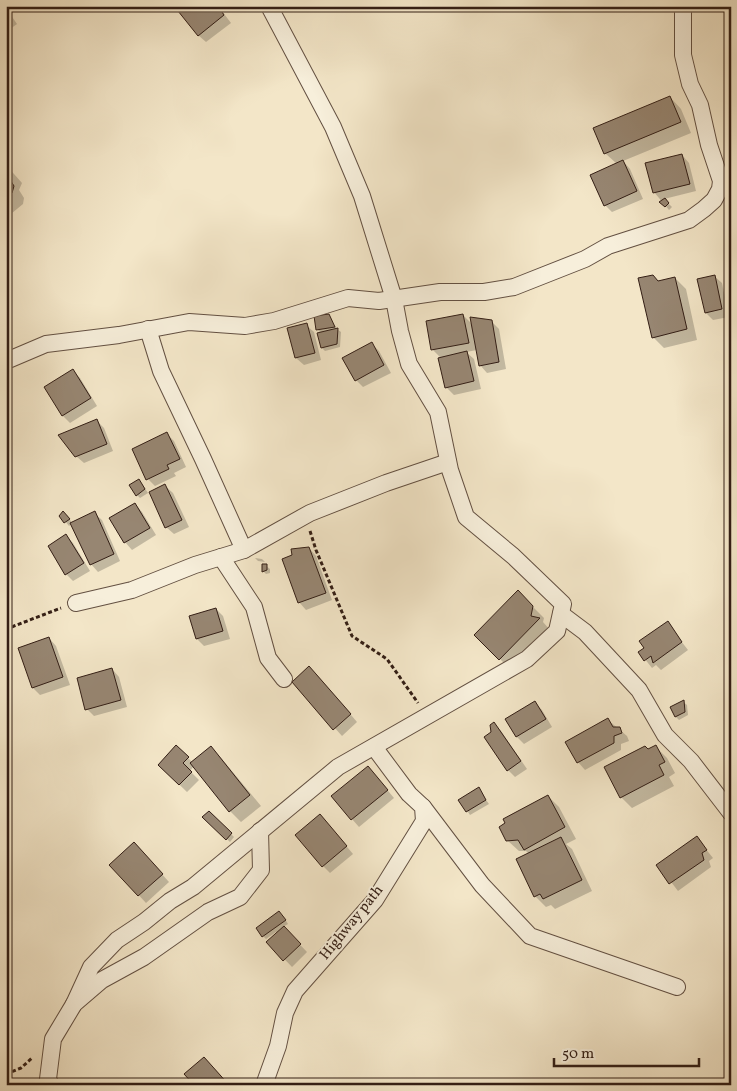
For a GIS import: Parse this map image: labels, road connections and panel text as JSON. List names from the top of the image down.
{
  "streets": {
    "street": ["Highway path"]
  },
  "scale_bar": "50 m"
}
